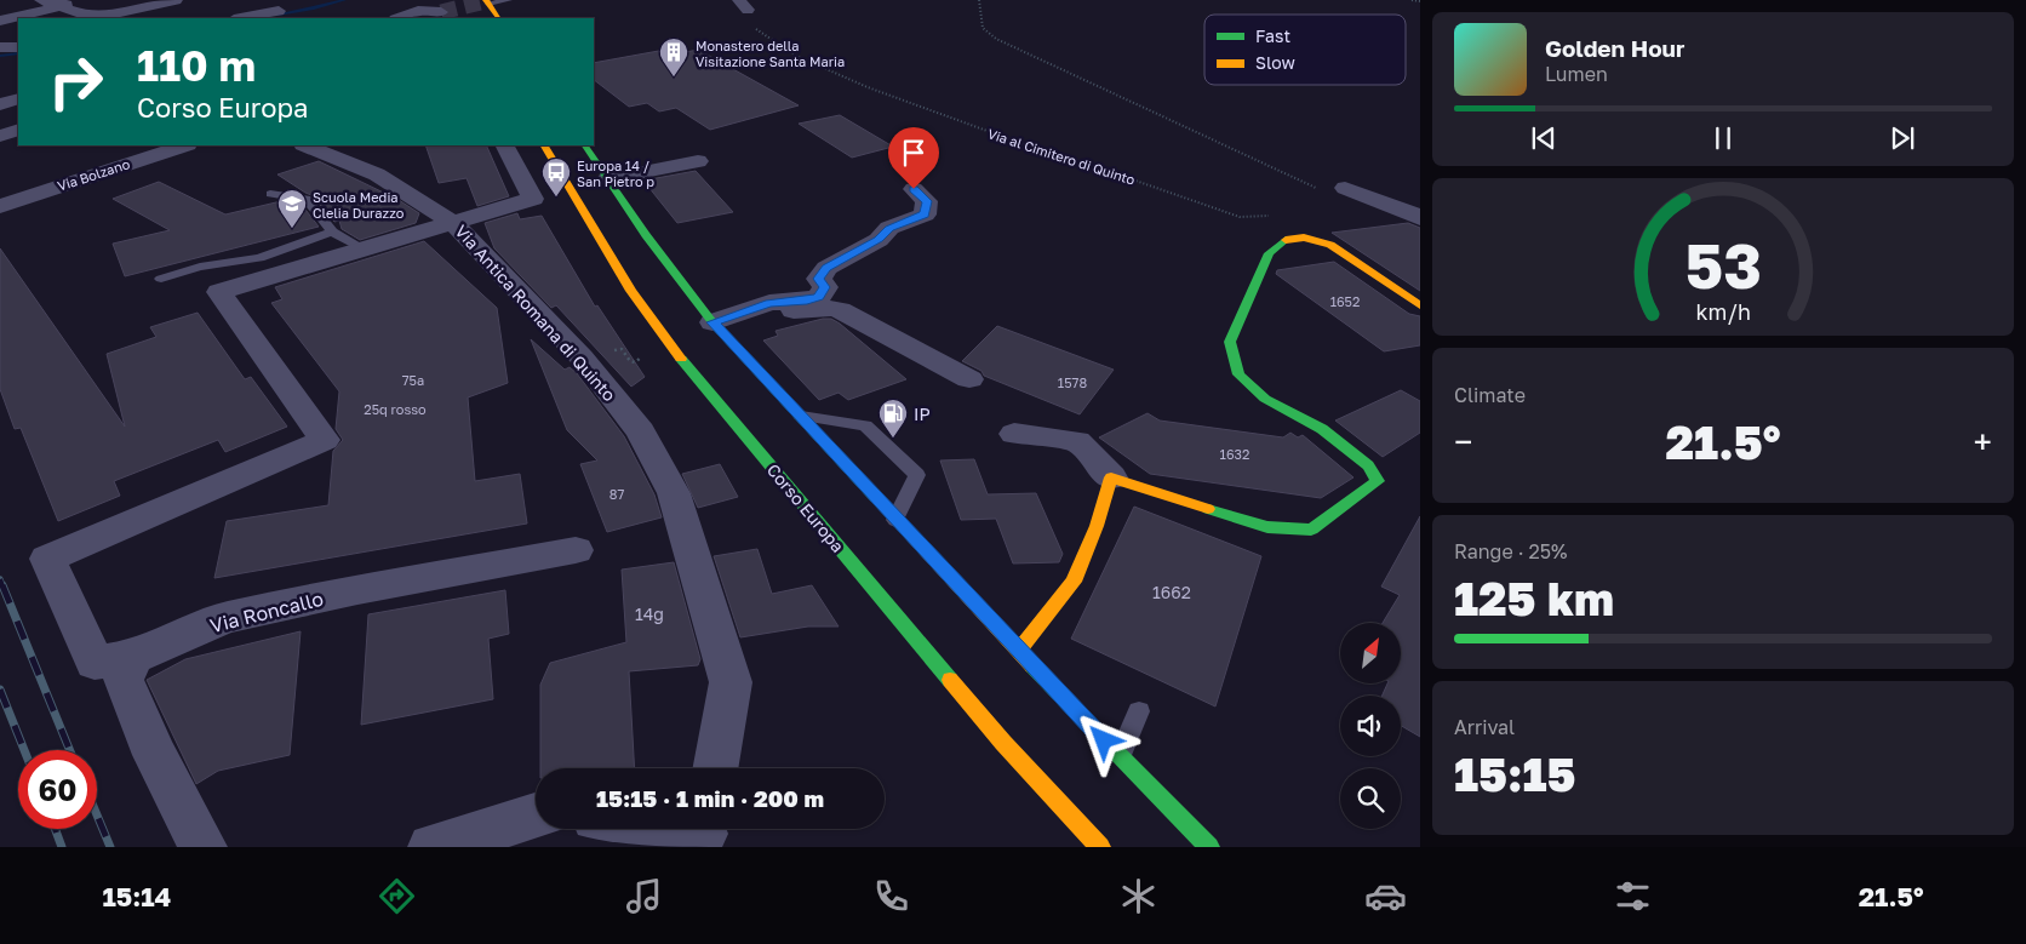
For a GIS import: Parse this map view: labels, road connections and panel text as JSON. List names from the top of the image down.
{
  "streets": {
    "main road": ["Corso Europa"],
    "street": ["Via Bolzano", "Via Antica Romana di Quinto", "Via Roncallo"],
    "path": ["Via al Cimitero di Quinto"]
  },
  "crossings": [
    ["Via Antica Romana di Quinto", "Via Roncallo"]
  ],
  "places": {
    "building": ["Monastero della Visitazione Santa Maria"],
    "bus stop": ["Europa 14 / San Pietro p"],
    "school or university": ["Scuola Media Clelia Durazzo"],
    "fuel station": ["IP"]
  },
  "house_numbers": [
    "1652",
    "75a",
    "1578",
    "25q rosso",
    "1632",
    "87",
    "1662",
    "14g"
  ],
  "legend": ["Fast", "Slow"],
  "north": "top right",
  "page": {
    "turn": ["110 m", "Corso Europa"],
    "song": ["Golden Hour", "Lumen"],
    "tile": [
      "Climate",
      ["Range · 25%", "125 km"],
      ["Arrival", "15:15"]
    ],
    "heat": ["−", "21.5°", "+"],
    "limit": "60",
    "trip": "15:15 · 1 min · 200 m",
    "tabs": ["15:14", "21.5°"],
    "gauge": ["53", "km/h"]
  }
}
